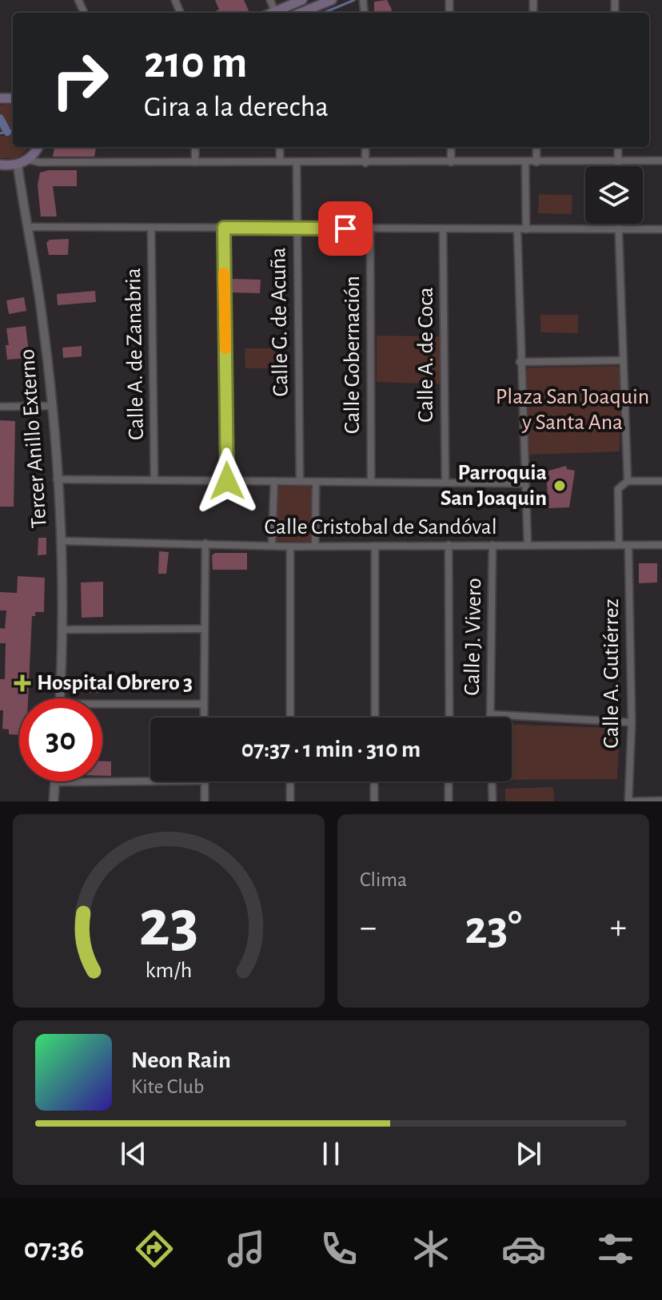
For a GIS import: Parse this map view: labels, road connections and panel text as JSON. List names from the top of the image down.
{
  "streets": {
    "street": [
      "Calle G. de Acuña",
      "Calle A. de Zanabria",
      "Calle Gobernación",
      "Calle A. de Coca",
      "Tercer Anillo Externo",
      "Calle Cristobal de Sandóval",
      "Calle J. Vivero",
      "Calle A. Gutiérrez"
    ]
  },
  "crossings": [
    ["Tercer Anillo Externo", "Calle Cristobal de Sandóval"],
    ["Calle Cristobal de Sandóval", "Calle J. Vivero"],
    ["Calle Cristobal de Sandóval", "Calle A. Gutiérrez"]
  ],
  "parks": ["Plaza San Joaquin y Santa Ana"],
  "places": {
    "other": ["Parroquia San Joaquin"],
    "health": ["Hospital Obrero 3"]
  },
  "page": {
    "turn": ["210 m", "Gira a la derecha"],
    "limit": "30",
    "trip": "07:37 · 1 min · 310 m",
    "tile": "Clima",
    "heat": ["−", "23°", "+"],
    "song": ["Neon Rain", "Kite Club"],
    "tabs": "07:36",
    "gauge": ["23", "km/h"]
  }
}
